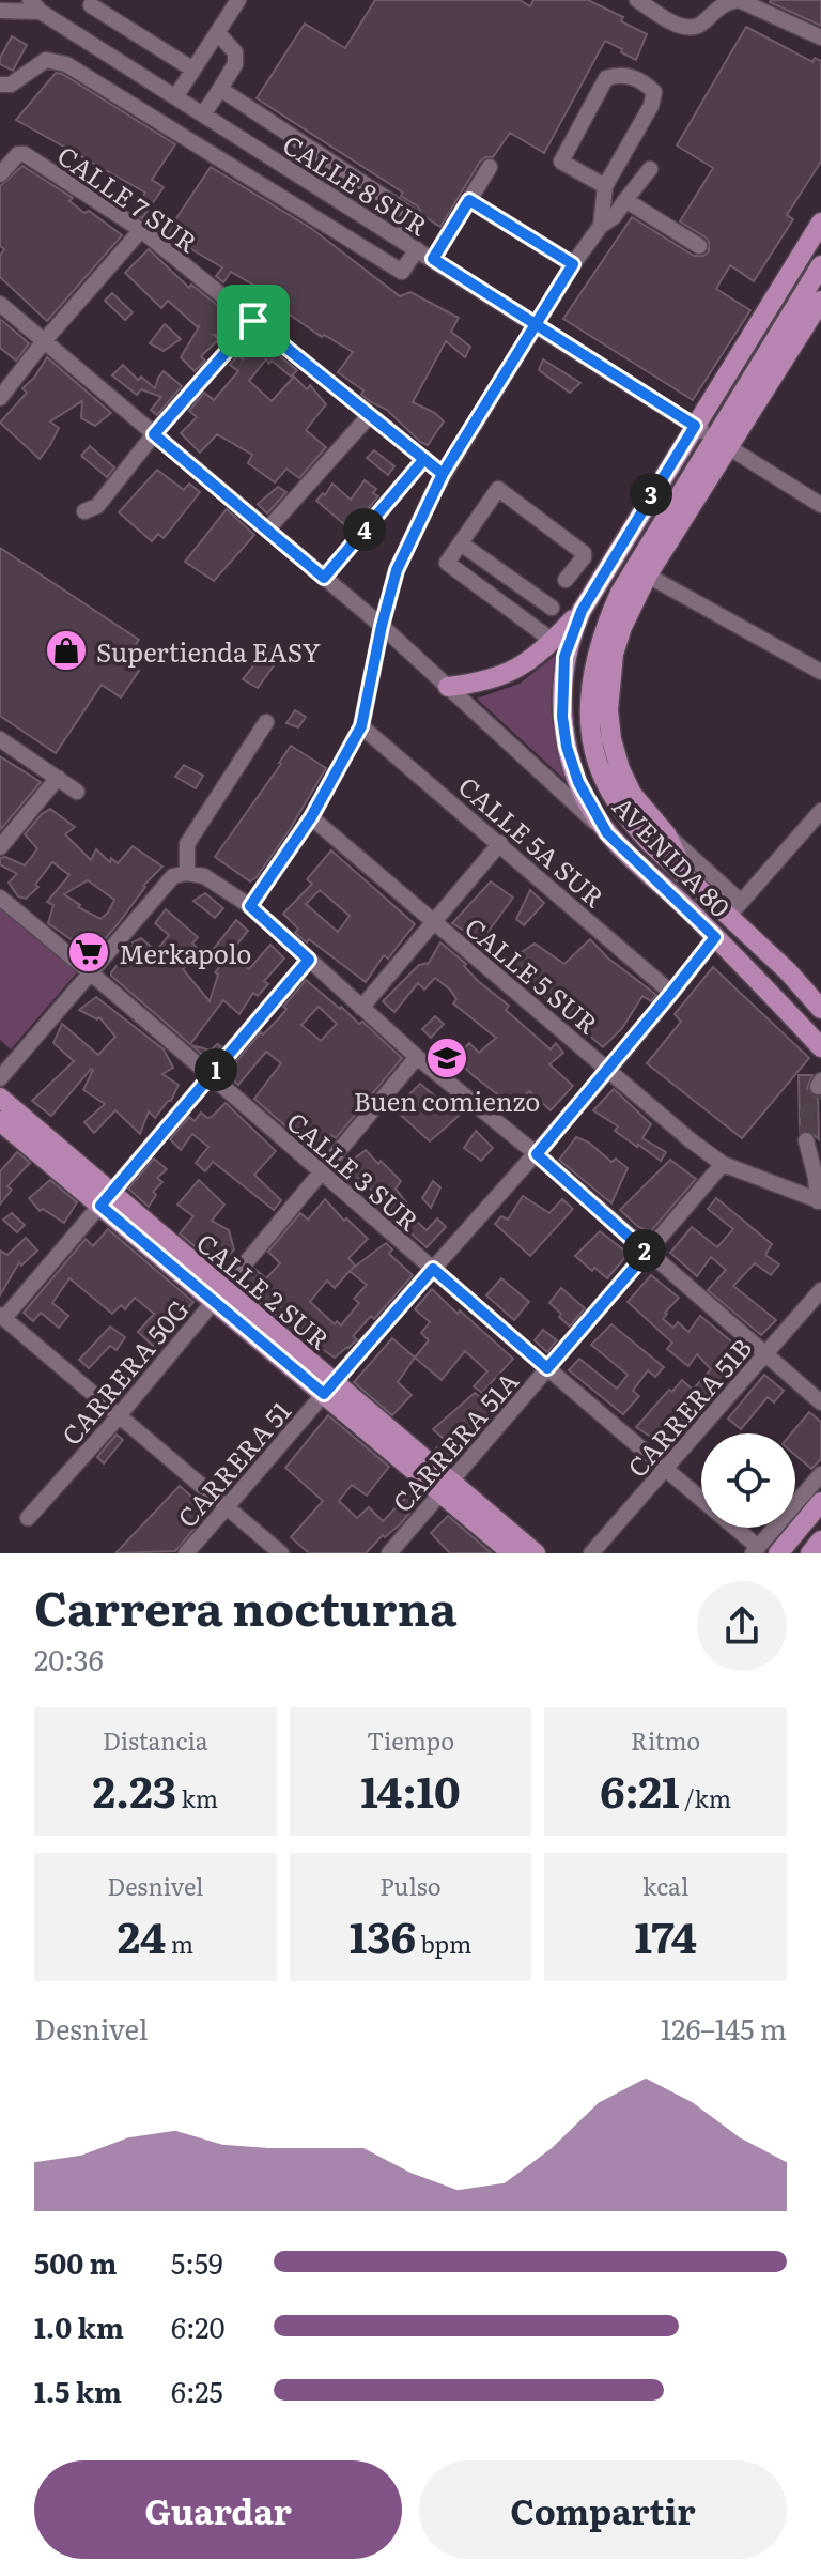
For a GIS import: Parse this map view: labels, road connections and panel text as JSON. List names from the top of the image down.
{
  "streets": {
    "main road": ["AVENIDA 80", "CALLE 2 SUR"],
    "street": [
      "CALLE 8 SUR",
      "CALLE 7 SUR",
      "CALLE 5A SUR",
      "CALLE 5 SUR",
      "CALLE 3 SUR",
      "CARRERA 50G",
      "CARRERA 51B",
      "CARRERA 51A",
      "CARRERA 51"
    ]
  },
  "crossings": [
    ["CALLE 8 SUR", "AVENIDA 80"],
    ["CALLE 5A SUR", "CARRERA 51"],
    ["AVENIDA 80", "CARRERA 51"],
    ["CALLE 5 SUR", "CARRERA 51A"],
    ["CALLE 5 SUR", "CARRERA 51"],
    ["CALLE 3 SUR", "CARRERA 50G"],
    ["CALLE 3 SUR", "CARRERA 51B"],
    ["CALLE 3 SUR", "CARRERA 51A"],
    ["CALLE 3 SUR", "CARRERA 51"],
    ["CALLE 2 SUR", "CARRERA 50G"],
    ["CALLE 2 SUR", "CARRERA 51A"],
    ["CALLE 2 SUR", "CARRERA 51"]
  ],
  "places": {
    "shop": ["Supertienda EASY"],
    "supermarket": ["Merkapolo"],
    "school or university": ["Buen comienzo"]
  },
  "page": {
    "pins": [
      "3",
      "4",
      "1",
      "2"
    ],
    "heading": ["Carrera nocturna", "20:36"],
    "stats": [
      ["Distancia", "2.23 km"],
      ["Tiempo", "14:10"],
      ["Ritmo", "6:21 /km"],
      ["Desnivel", "24 m"],
      ["Pulso", "136 bpm"],
      ["kcal", "174"]
    ],
    "chart": ["Desnivel", "126–145 m"],
    "list": [
      {
        "name": "500 m",
        "note": "5:59"
      },
      {
        "name": "1.0 km",
        "note": "6:20"
      },
      {
        "name": "1.5 km",
        "note": "6:25"
      }
    ],
    "buttons": ["Guardar", "Compartir"]
  }
}
